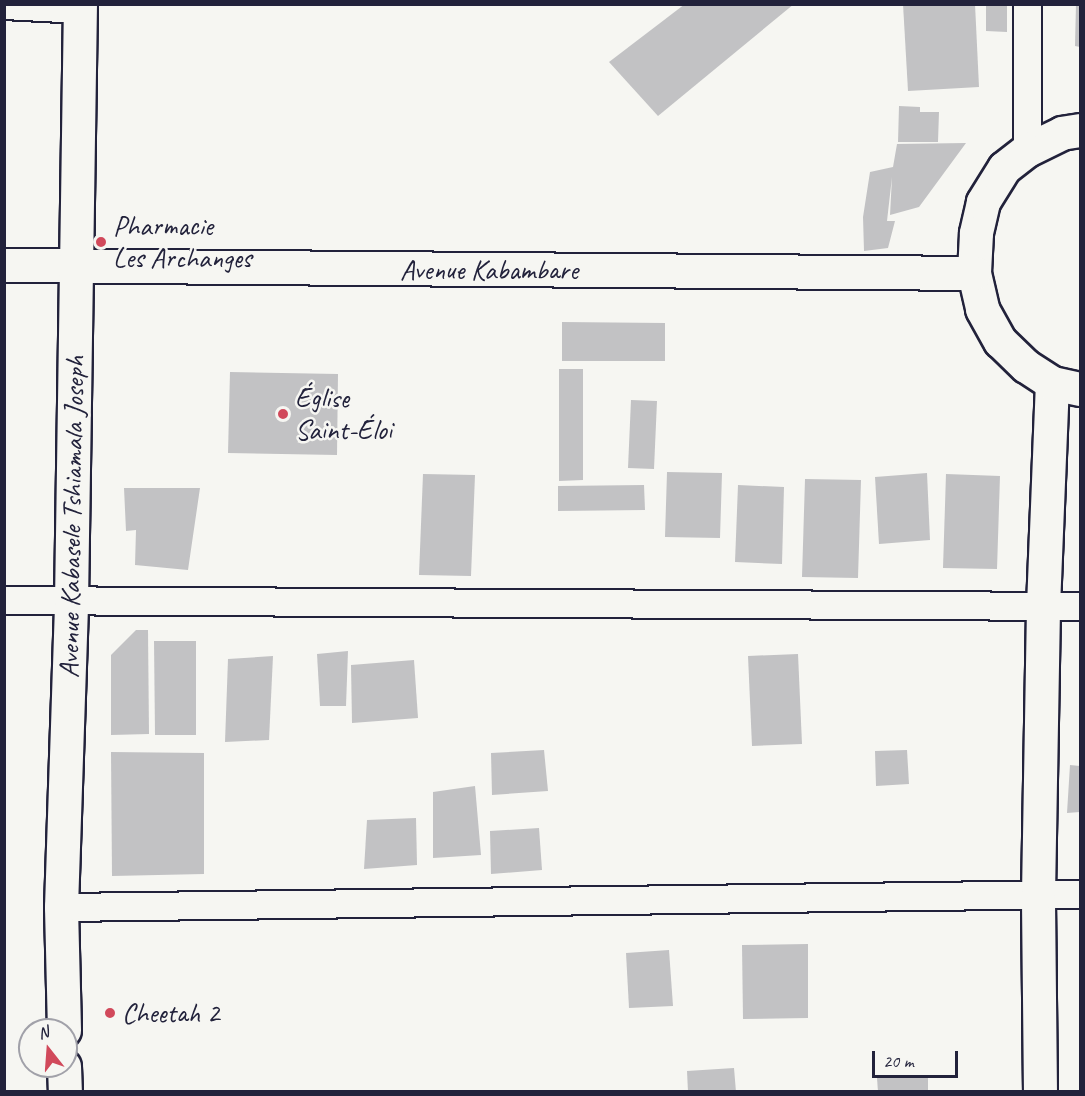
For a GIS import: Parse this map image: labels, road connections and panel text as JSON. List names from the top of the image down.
{
  "streets": {
    "main road": ["Avenue Kabambare", "Avenue Kabasele Tshiamala Joseph"]
  },
  "crossings": [
    ["Avenue Kabambare", "Avenue Kabasele Tshiamala Joseph"]
  ],
  "places": ["Pharmacie Les Archanges", "Église Saint-Éloi", "Cheetah 2"],
  "scale_bar": "20 m",
  "north": "top"
}
